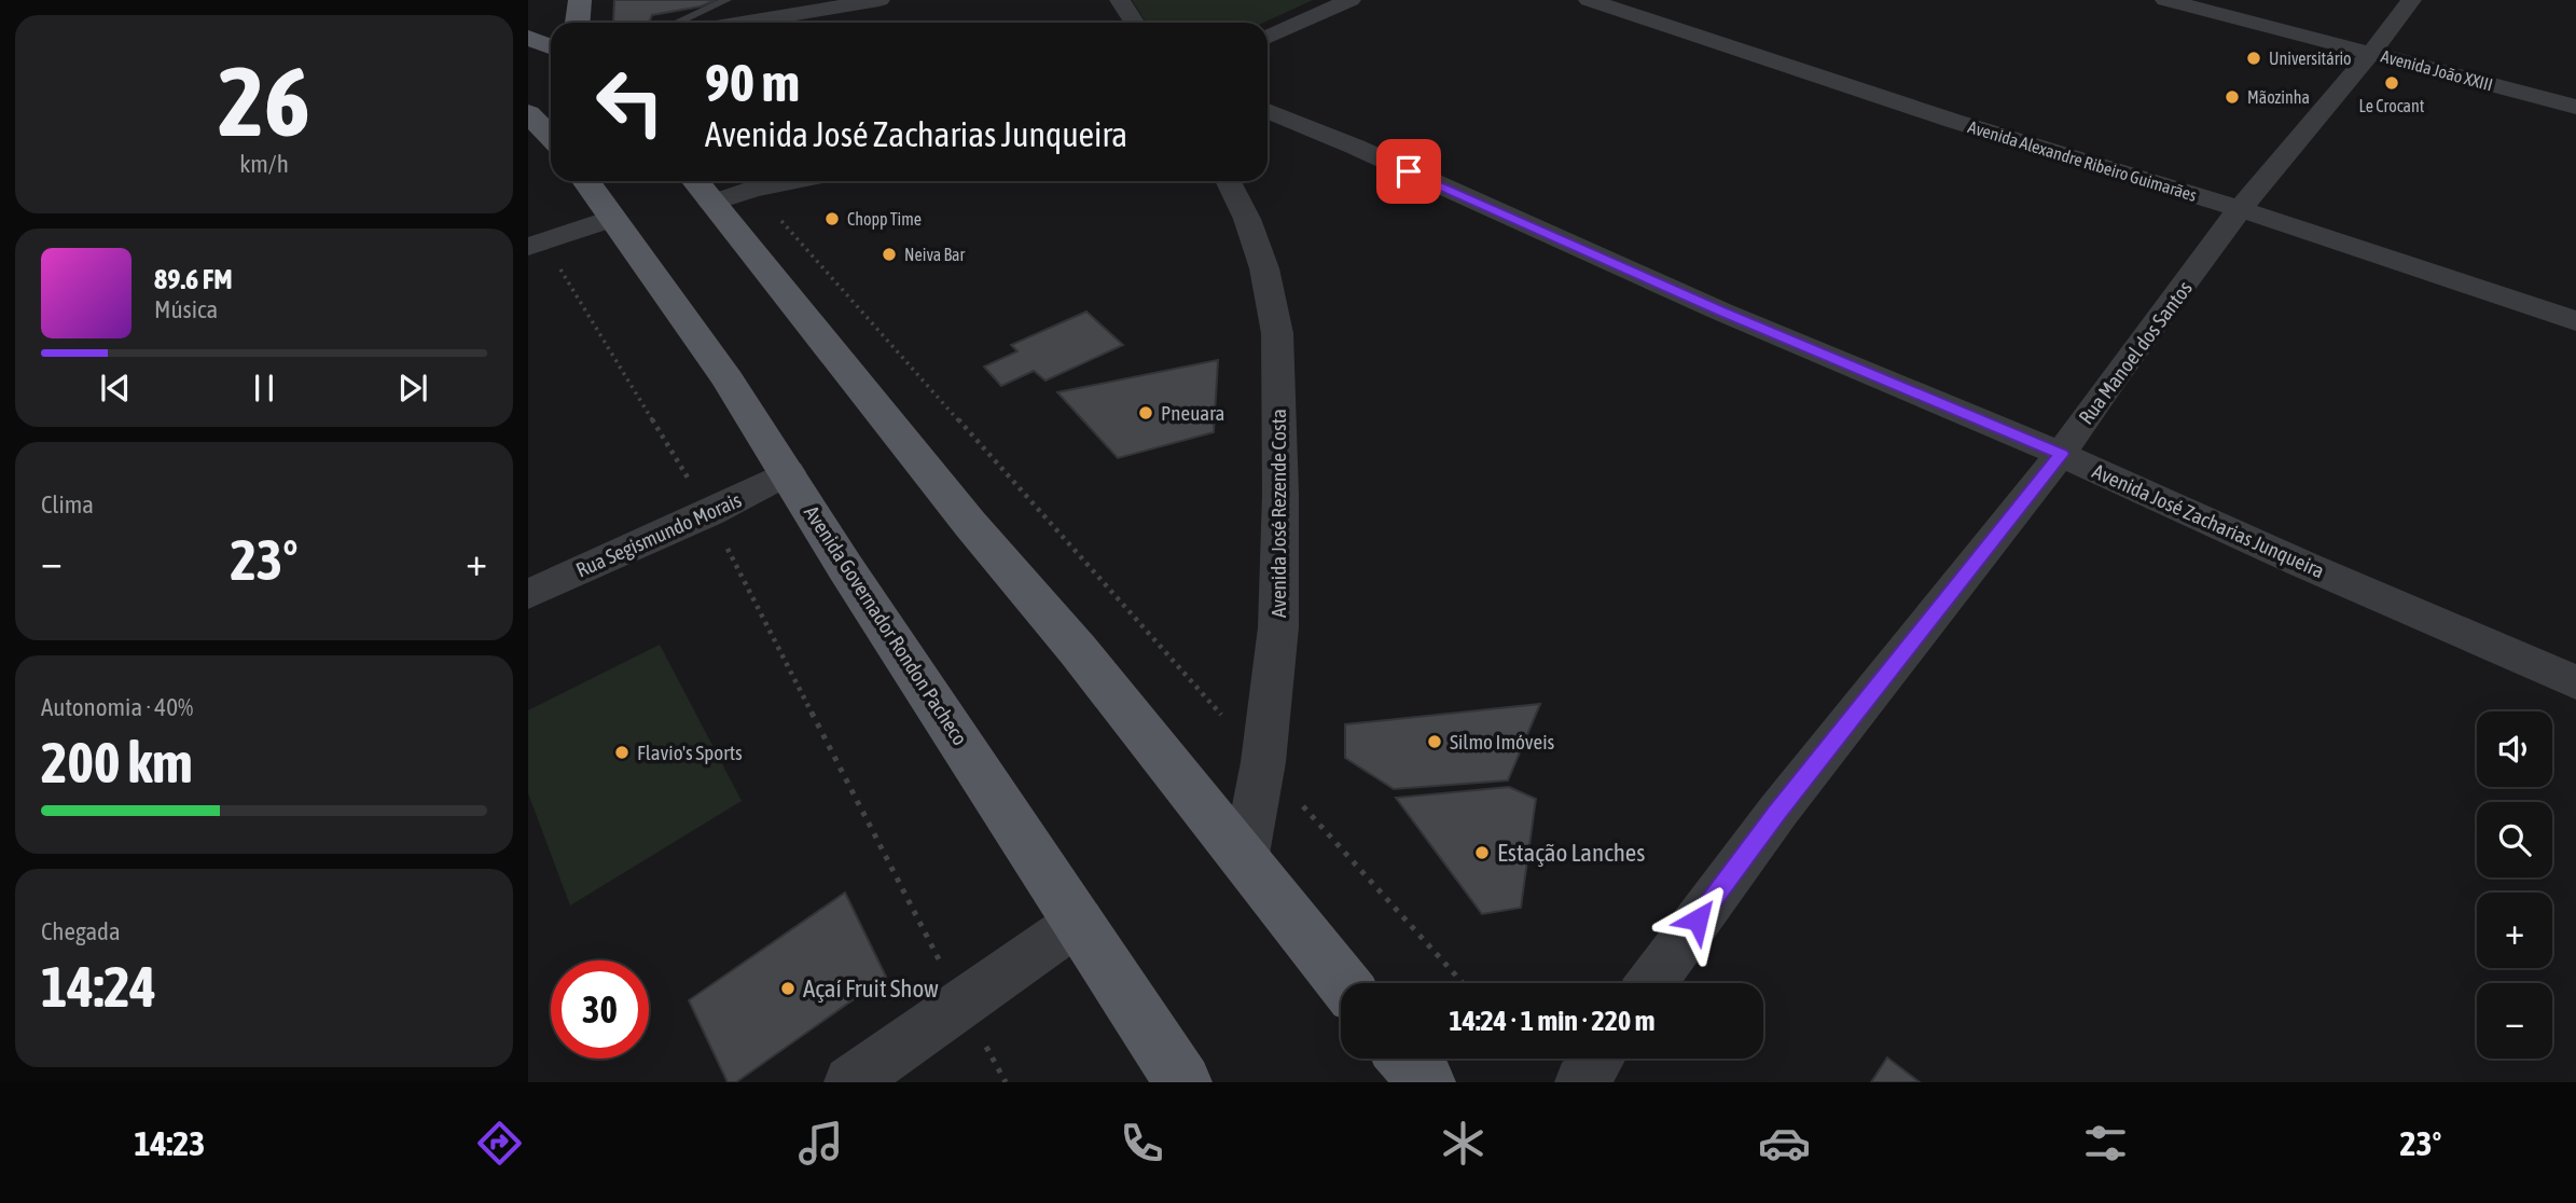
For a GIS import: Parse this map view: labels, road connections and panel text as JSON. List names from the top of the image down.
{
  "streets": {
    "main road": ["Avenida Governador Rondon Pacheco"],
    "street": [
      "Avenida João XXIII",
      "Avenida Alexandre Ribeiro Guimarães",
      "Rua Manoel dos Santos",
      "Avenida José Rezende Costa",
      "Avenida José Zacharias Junqueira",
      "Rua Segismundo Morais"
    ]
  },
  "crossings": [
    ["Avenida João XXIII", "Rua Manoel dos Santos"],
    ["Avenida Alexandre Ribeiro Guimarães", "Rua Manoel dos Santos"],
    ["Rua Manoel dos Santos", "Avenida José Zacharias Junqueira"],
    ["Rua Segismundo Morais", "Avenida Governador Rondon Pacheco"]
  ],
  "places": [
    "Universitário",
    "Le Crocant",
    "Mãozinha",
    "Chopp Time",
    "Neiva Bar",
    "Pneuara",
    "Silmo Imóveis",
    "Flavio's Sports",
    "Estação Lanches",
    "Açaí Fruit Show"
  ],
  "page": {
    "tile": [
      ["26", "km/h"],
      "Clima",
      ["Autonomia · 40%", "200 km"],
      ["Chegada", "14:24"]
    ],
    "turn": ["90 m", "Avenida José Zacharias Junqueira"],
    "song": ["89.6 FM", "Música"],
    "heat": ["−", "23°", "+"],
    "map_buttons": ["+", "−"],
    "limit": "30",
    "trip": "14:24 · 1 min · 220 m",
    "tabs": ["14:23", "23°"]
  }
}
